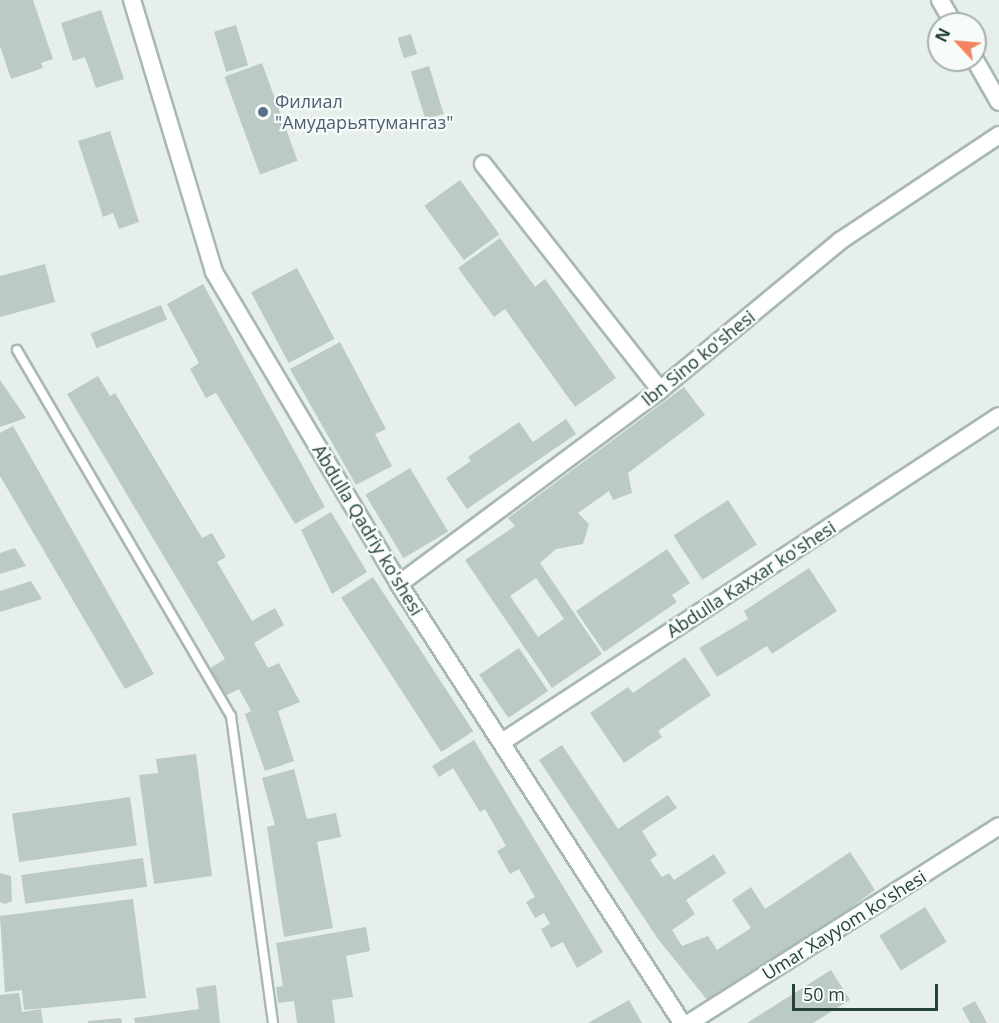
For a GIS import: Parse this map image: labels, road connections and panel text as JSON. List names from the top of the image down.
{
  "streets": {
    "street": [
      "Ibn Sino ko'shesi",
      "Abdulla Qadriy ko'shesi",
      "Abdulla Kaxxar ko'shesi",
      "Umar Xayyom ko'shesi"
    ]
  },
  "crossings": [
    ["Ibn Sino ko'shesi", "Abdulla Qadriy ko'shesi"],
    ["Abdulla Qadriy ko'shesi", "Abdulla Kaxxar ko'shesi"]
  ],
  "places": ["Филиал \"Амударьятумангаз\""],
  "scale_bar": "50 m",
  "north": "top left"
}
